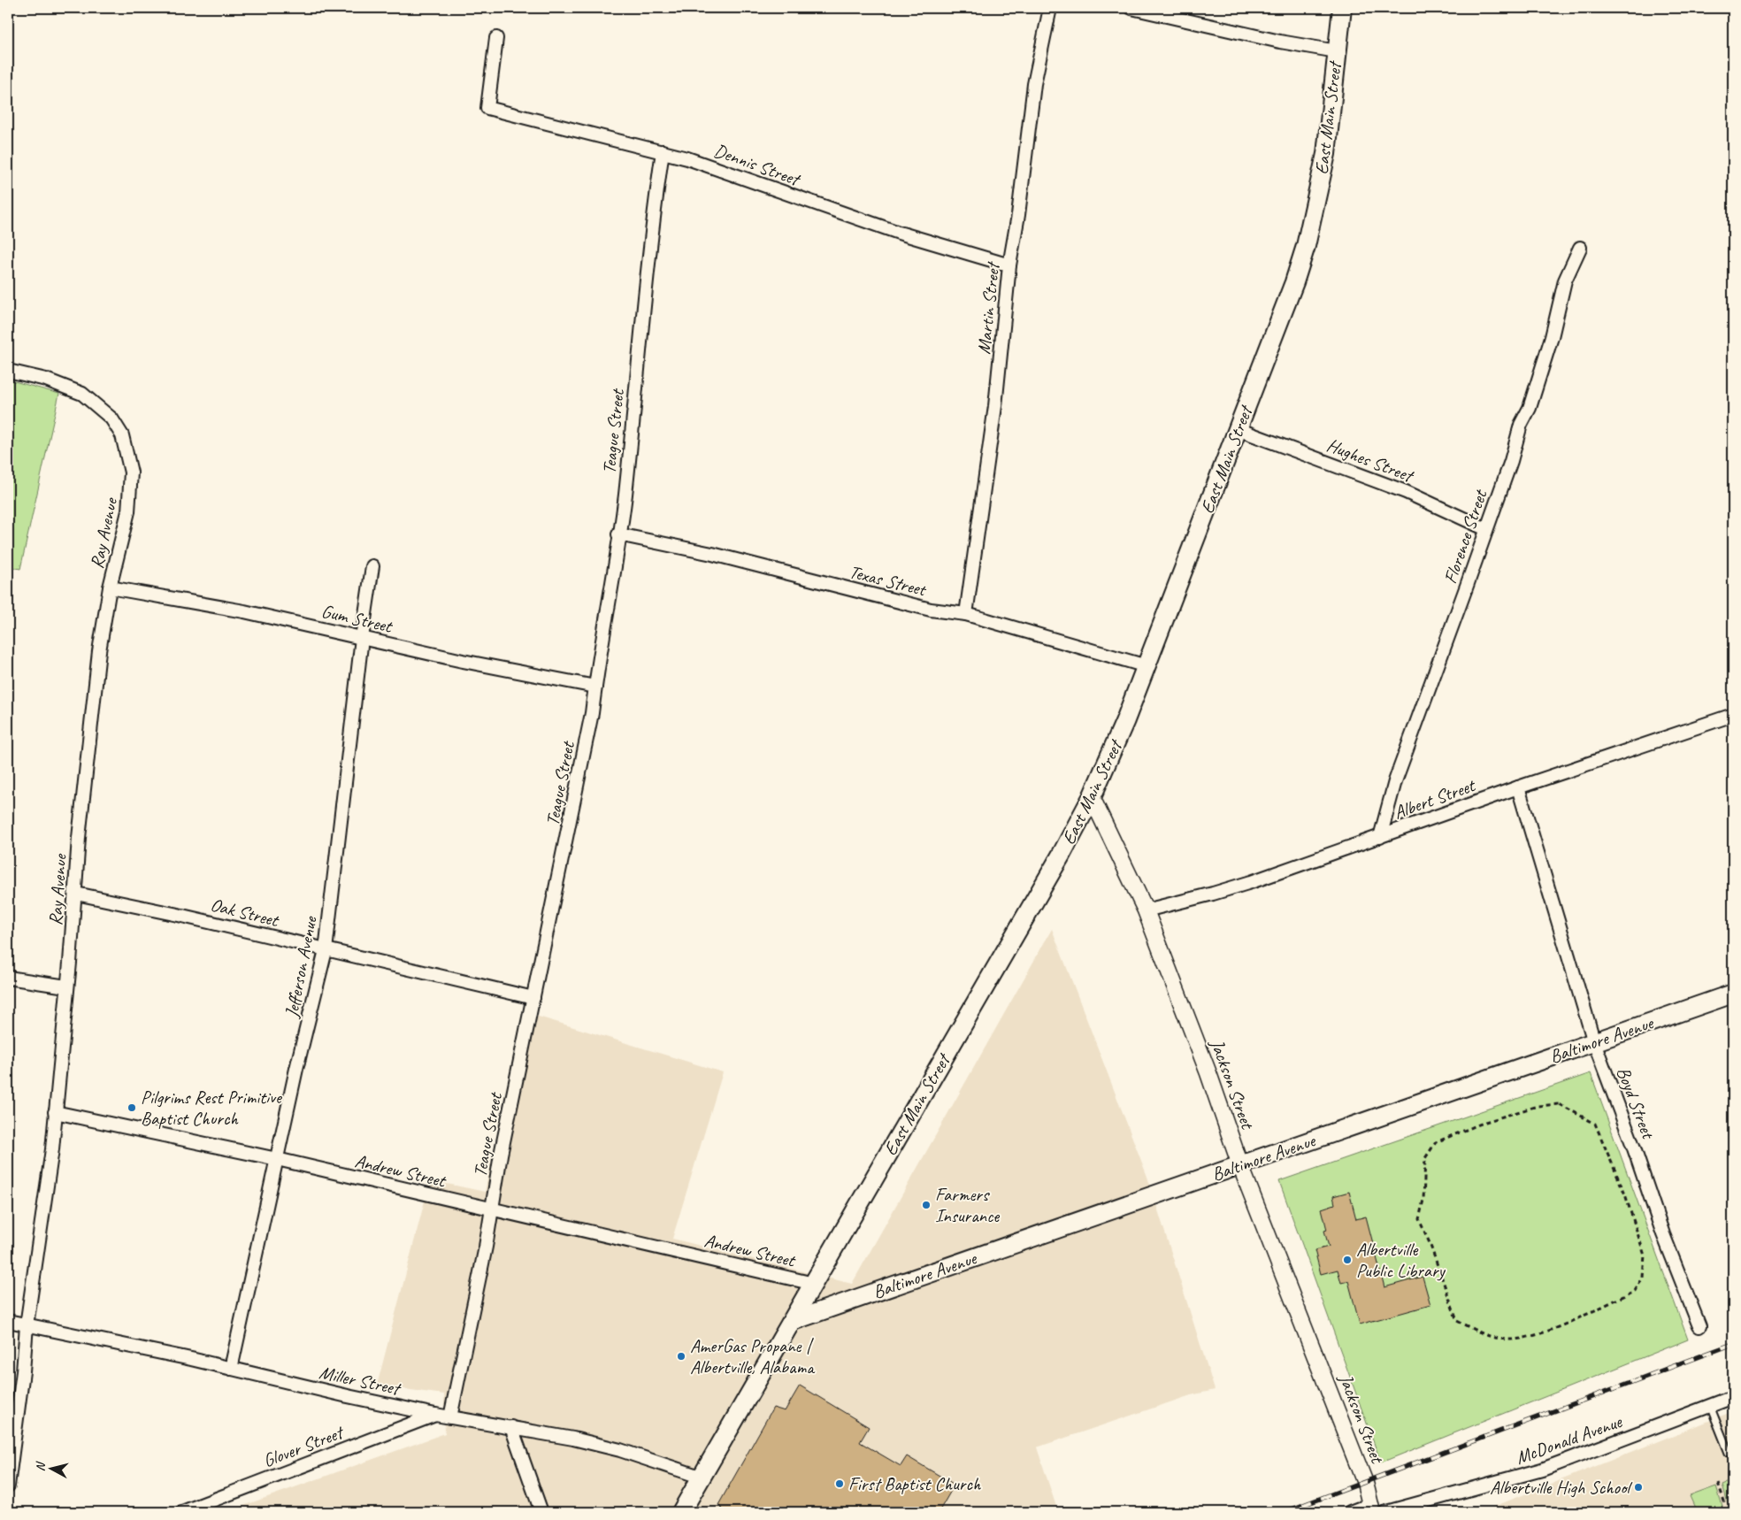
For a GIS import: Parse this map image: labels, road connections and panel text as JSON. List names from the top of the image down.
{
  "streets": {
    "main road": ["East Main Street", "Baltimore Avenue"],
    "street": [
      "Dennis Street",
      "Martin Street",
      "Teague Street",
      "Hughes Street",
      "Ray Avenue",
      "Florence Street",
      "Texas Street",
      "Gum Street",
      "Albert Street",
      "Oak Street",
      "Jefferson Avenue",
      "Jackson Street",
      "Boyd Street",
      "Andrew Street",
      "Miller Street",
      "McDonald Avenue",
      "Glover Street"
    ]
  },
  "crossings": [
    ["East Main Street", "Hughes Street"],
    ["East Main Street", "Texas Street"],
    ["East Main Street", "Baltimore Avenue"],
    ["East Main Street", "Jackson Street"],
    ["East Main Street", "Andrew Street"],
    ["East Main Street", "Miller Street"],
    ["Dennis Street", "Martin Street"],
    ["Dennis Street", "Teague Street"],
    ["Martin Street", "Texas Street"],
    ["Teague Street", "Texas Street"],
    ["Teague Street", "Gum Street"],
    ["Teague Street", "Oak Street"],
    ["Teague Street", "Andrew Street"],
    ["Teague Street", "Miller Street"],
    ["Hughes Street", "Florence Street"],
    ["Ray Avenue", "Gum Street"],
    ["Ray Avenue", "Oak Street"],
    ["Ray Avenue", "Andrew Street"],
    ["Ray Avenue", "Miller Street"],
    ["Florence Street", "Albert Street"],
    ["Gum Street", "Jefferson Avenue"],
    ["Albert Street", "Jackson Street"],
    ["Albert Street", "Boyd Street"],
    ["Oak Street", "Jefferson Avenue"],
    ["Jefferson Avenue", "Andrew Street"],
    ["Jefferson Avenue", "Miller Street"],
    ["Baltimore Avenue", "Jackson Street"],
    ["Baltimore Avenue", "Boyd Street"],
    ["Miller Street", "Glover Street"]
  ],
  "places": [
    "Pilgrims Rest Primitive Baptist Church",
    "Farmers Insurance",
    "Albertville Public Library",
    "AmerGas Propane | Albertville, Alabama",
    "First Baptist Church",
    "Albertville High School"
  ],
  "north": "left"
}
